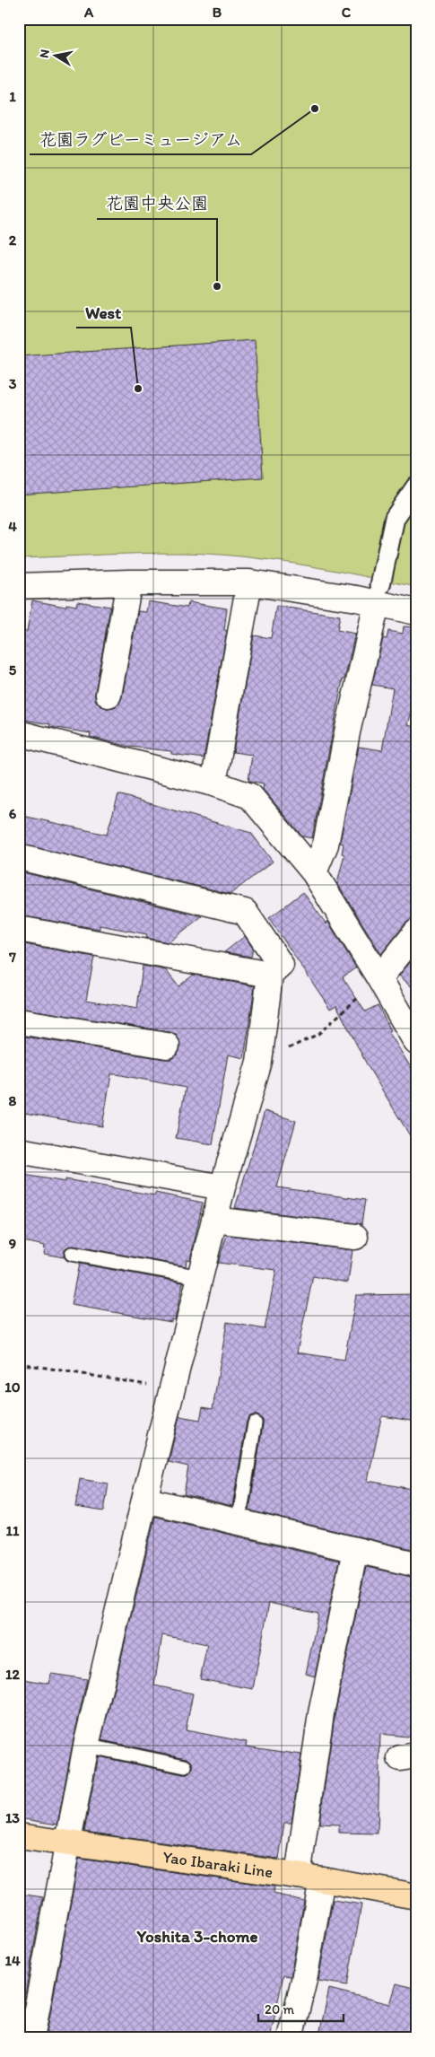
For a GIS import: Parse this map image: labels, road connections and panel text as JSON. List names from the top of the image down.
{
  "streets": {
    "main road": ["Yao Ibaraki Line"]
  },
  "districts": ["Yoshita 3-chome"],
  "places": ["花園ラグビーミュージアム", "花園中央公園", "West"],
  "scale_bar": "20 m",
  "north": "left",
  "grid": {
    "columns": ["A", "B", "C"],
    "rows": [
      "1",
      "2",
      "3",
      "4",
      "5",
      "6",
      "7",
      "8",
      "9",
      "10",
      "11",
      "12",
      "13",
      "14"
    ]
  }
}
